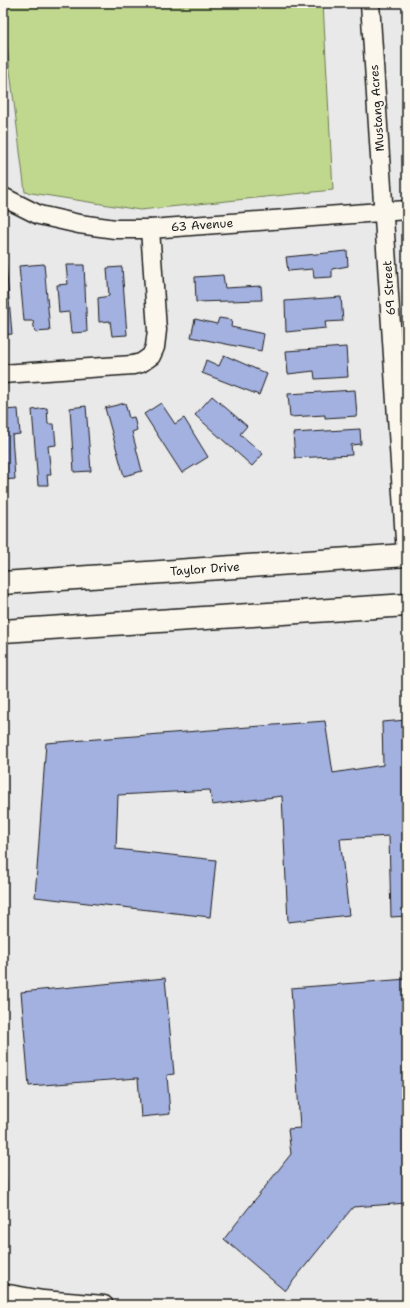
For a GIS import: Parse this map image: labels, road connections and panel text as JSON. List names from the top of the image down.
{
  "streets": {
    "main road": ["Taylor Drive"],
    "street": ["Mustang Acres", "63 Avenue", "69 Street"]
  },
  "crossings": [
    ["Mustang Acres", "63 Avenue"],
    ["Mustang Acres", "69 Street"],
    ["63 Avenue", "69 Street"],
    ["69 Street", "Taylor Drive"]
  ]
}
